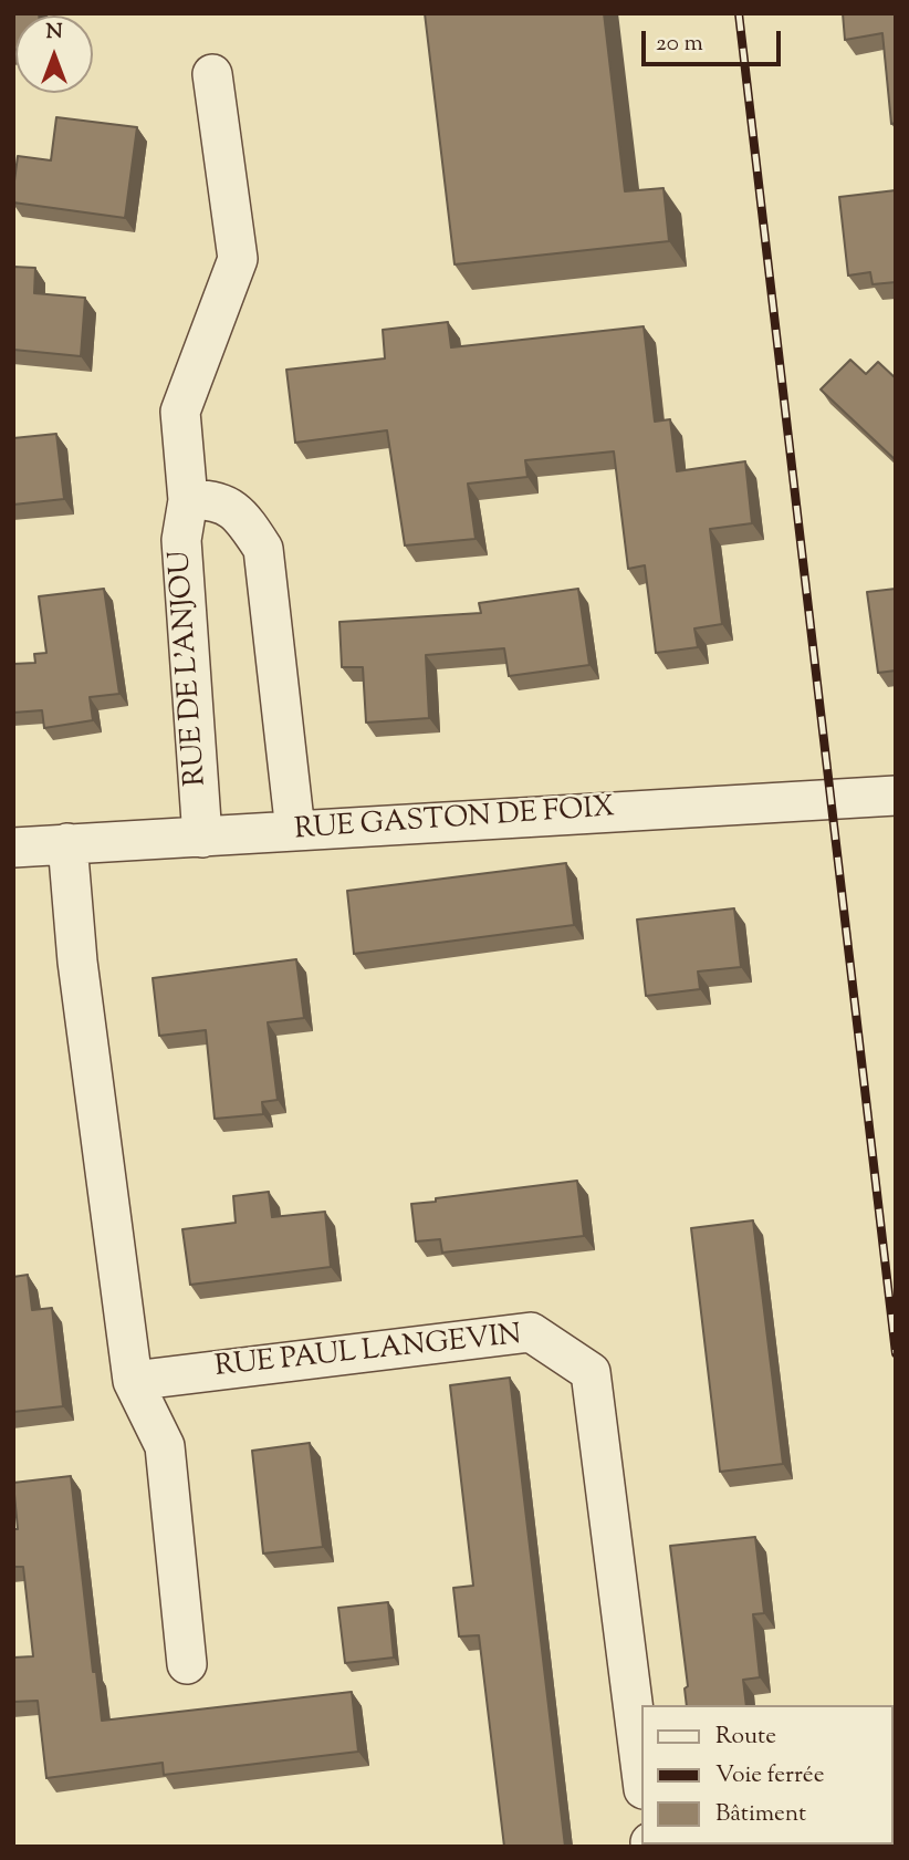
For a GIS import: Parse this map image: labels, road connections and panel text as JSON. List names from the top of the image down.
{
  "streets": {
    "street": ["RUE DE L'ANJOU", "RUE GASTON DE FOIX", "RUE PAUL LANGEVIN"]
  },
  "crossings": [
    ["RUE DE L'ANJOU", "RUE GASTON DE FOIX"]
  ],
  "legend": ["Route", "Voie ferrée", "Bâtiment"],
  "scale_bar": "20 m",
  "north": "top"
}
